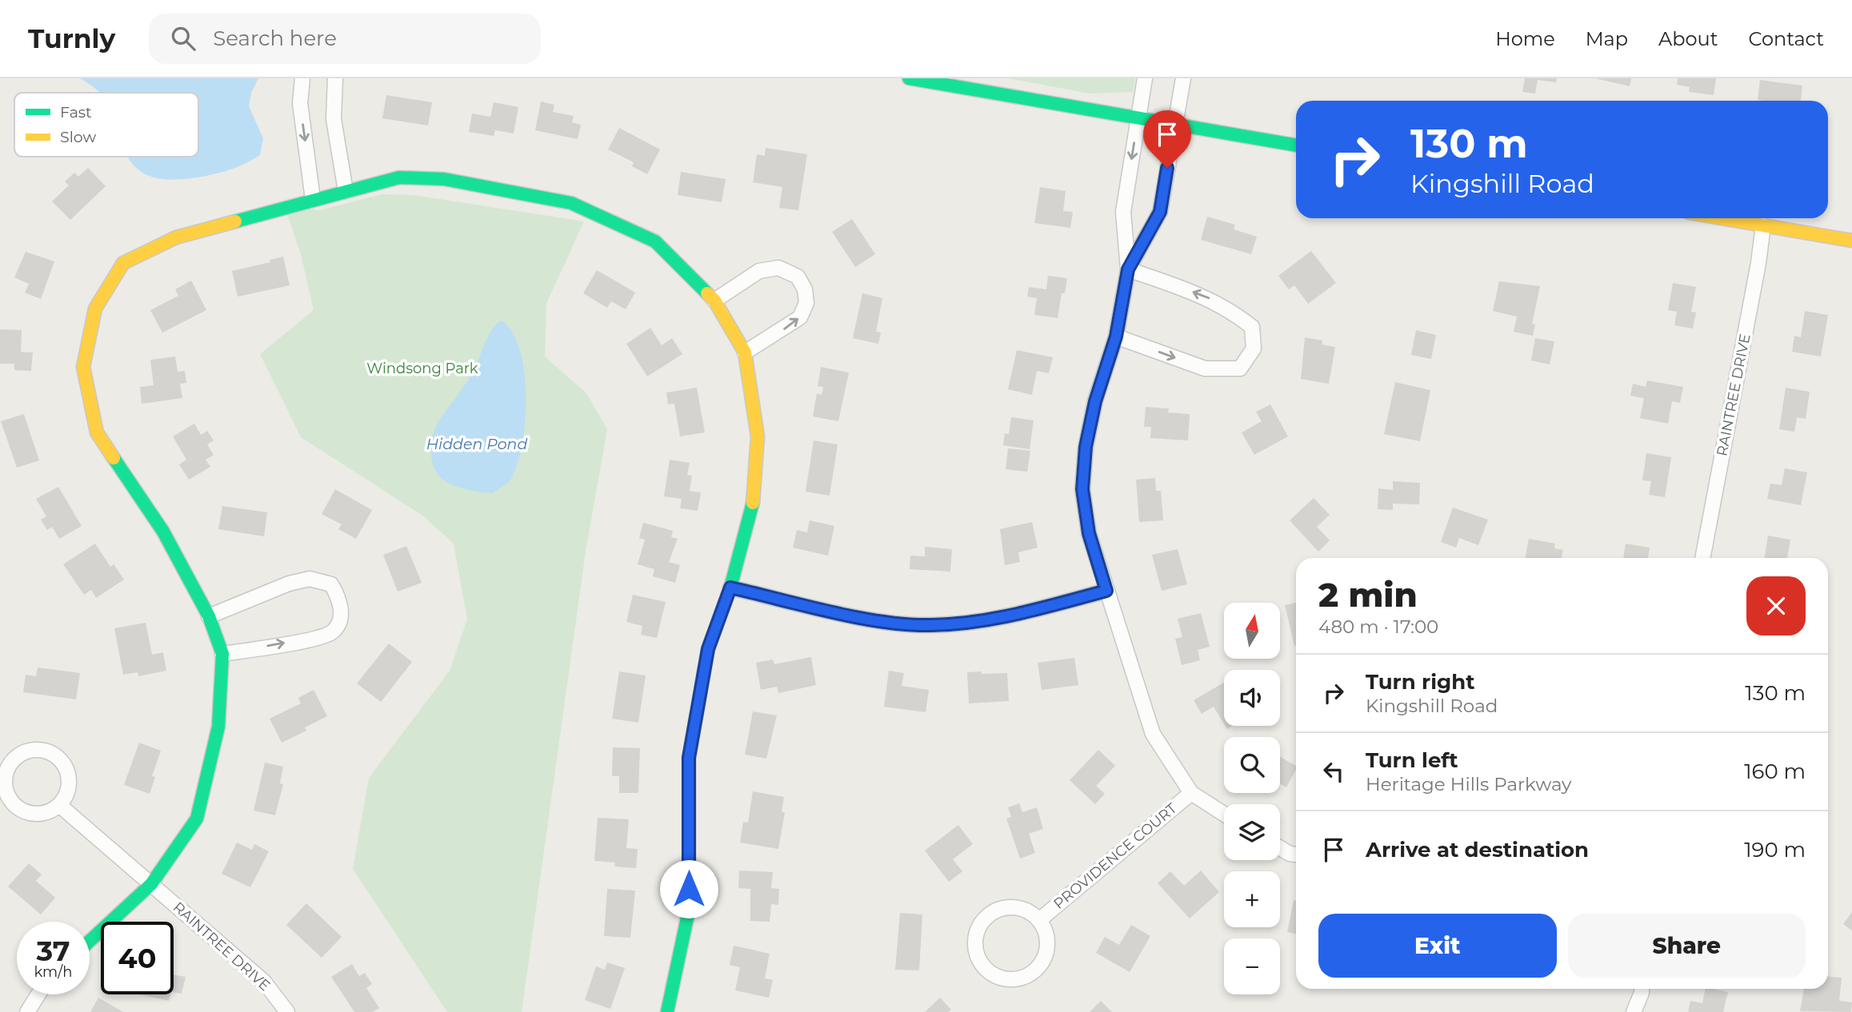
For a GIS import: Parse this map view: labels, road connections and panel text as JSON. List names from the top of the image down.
{
  "streets": {
    "street": ["RAINTREE DRIVE", "PROVIDENCE COURT"]
  },
  "water": ["Hidden Pond"],
  "parks": ["Windsong Park"],
  "legend": ["Fast", "Slow"],
  "north": "top",
  "page": {
    "header": "Turnly",
    "search": "Search here",
    "nav": [
      "Home",
      "Map",
      "About",
      "Contact"
    ],
    "turn": ["130 m", "Kingshill Road"],
    "heading": ["2 min", "480 m · 17:00"],
    "map_buttons": ["+", "−"],
    "list": [
      {
        "name": "Turn right",
        "note": "Kingshill Road",
        "value": "130 m"
      },
      {
        "name": "Turn left",
        "note": "Heritage Hills Parkway",
        "value": "160 m"
      },
      {
        "name": "Arrive at destination",
        "value": "190 m"
      }
    ],
    "buttons": ["Exit", "Share"],
    "speed": "37 km/h",
    "limit": "40"
  }
}
